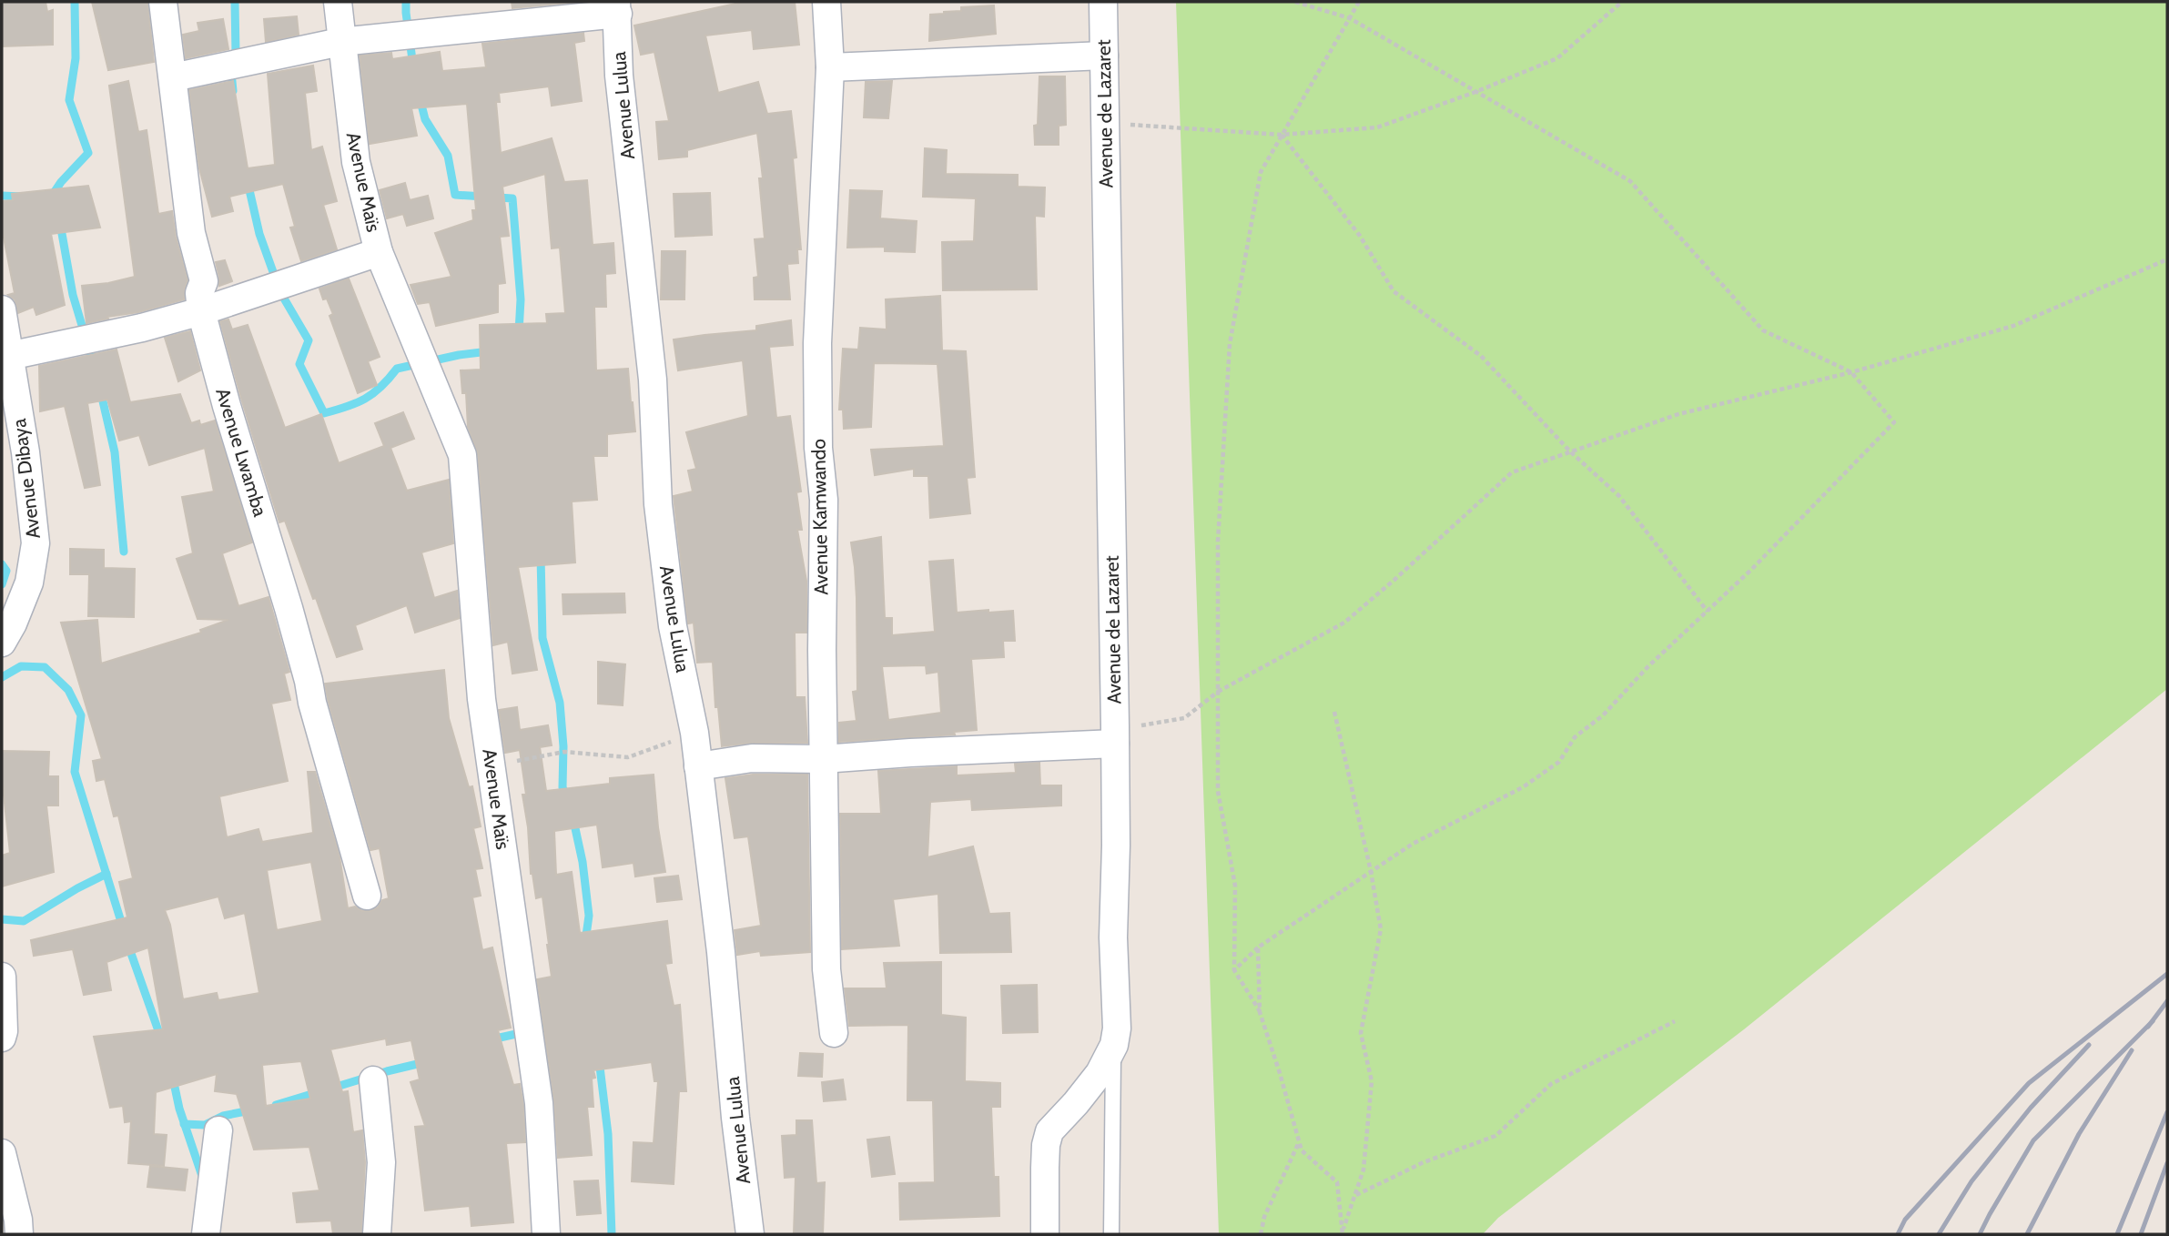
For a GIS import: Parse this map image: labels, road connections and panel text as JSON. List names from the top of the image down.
{
  "streets": {
    "street": [
      "Avenue Lulua",
      "Avenue de Lazaret",
      "Avenue Maïs",
      "Avenue Lwamba",
      "Avenue Dibaya",
      "Avenue Kamwando"
    ]
  }
}
